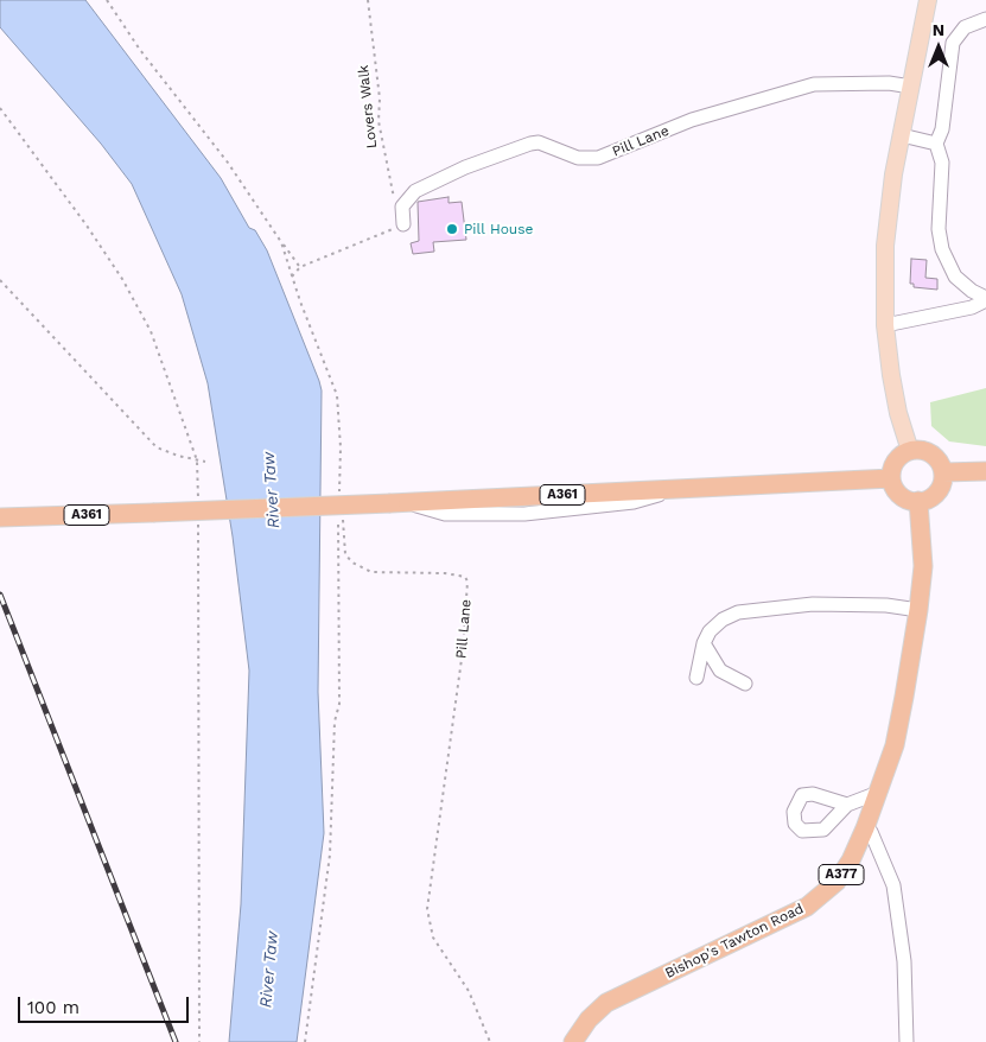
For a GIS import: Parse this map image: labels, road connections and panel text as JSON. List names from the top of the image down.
{
  "streets": {
    "highway": ["A361", "A377", "Bishop's Tawton Road"],
    "street": ["Pill Lane"],
    "path": ["Lovers Walk"]
  },
  "crossings": [
    ["Lovers Walk", "Pill Lane"],
    ["A361", "Bishop's Tawton Road"]
  ],
  "water": ["River Taw"],
  "places": ["Pill House"],
  "scale_bar": "100 m",
  "north": "top"
}
